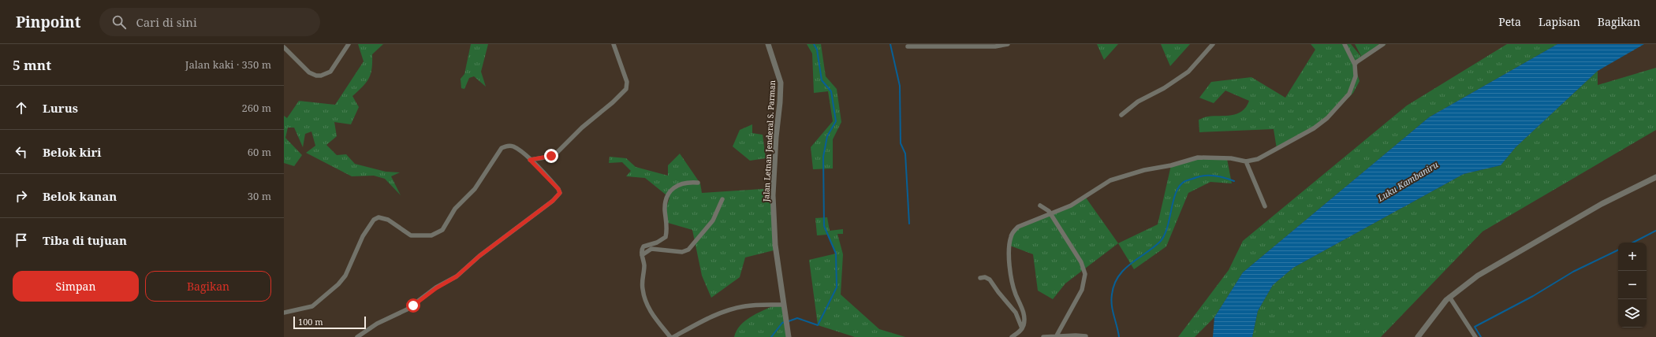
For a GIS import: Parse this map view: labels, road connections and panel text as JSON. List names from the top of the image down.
{
  "streets": {
    "street": ["Jalan Letnan Jenderal S. Parman"]
  },
  "water": ["Luku Kambaniru"],
  "scale_bar": "100 m",
  "page": {
    "header": "Pinpoint",
    "search": "Cari di sini",
    "nav": ["Peta", "Lapisan", "Bagikan"],
    "heading": ["5 mnt", "Jalan kaki · 350 m"],
    "list": [
      ["Lurus", "260 m"],
      ["Belok kiri", "60 m"],
      ["Belok kanan", "30 m"],
      "Tiba di tujuan"
    ],
    "map_buttons": ["+", "−"],
    "buttons": ["Simpan", "Bagikan"],
    "scale": "100 m"
  }
}
